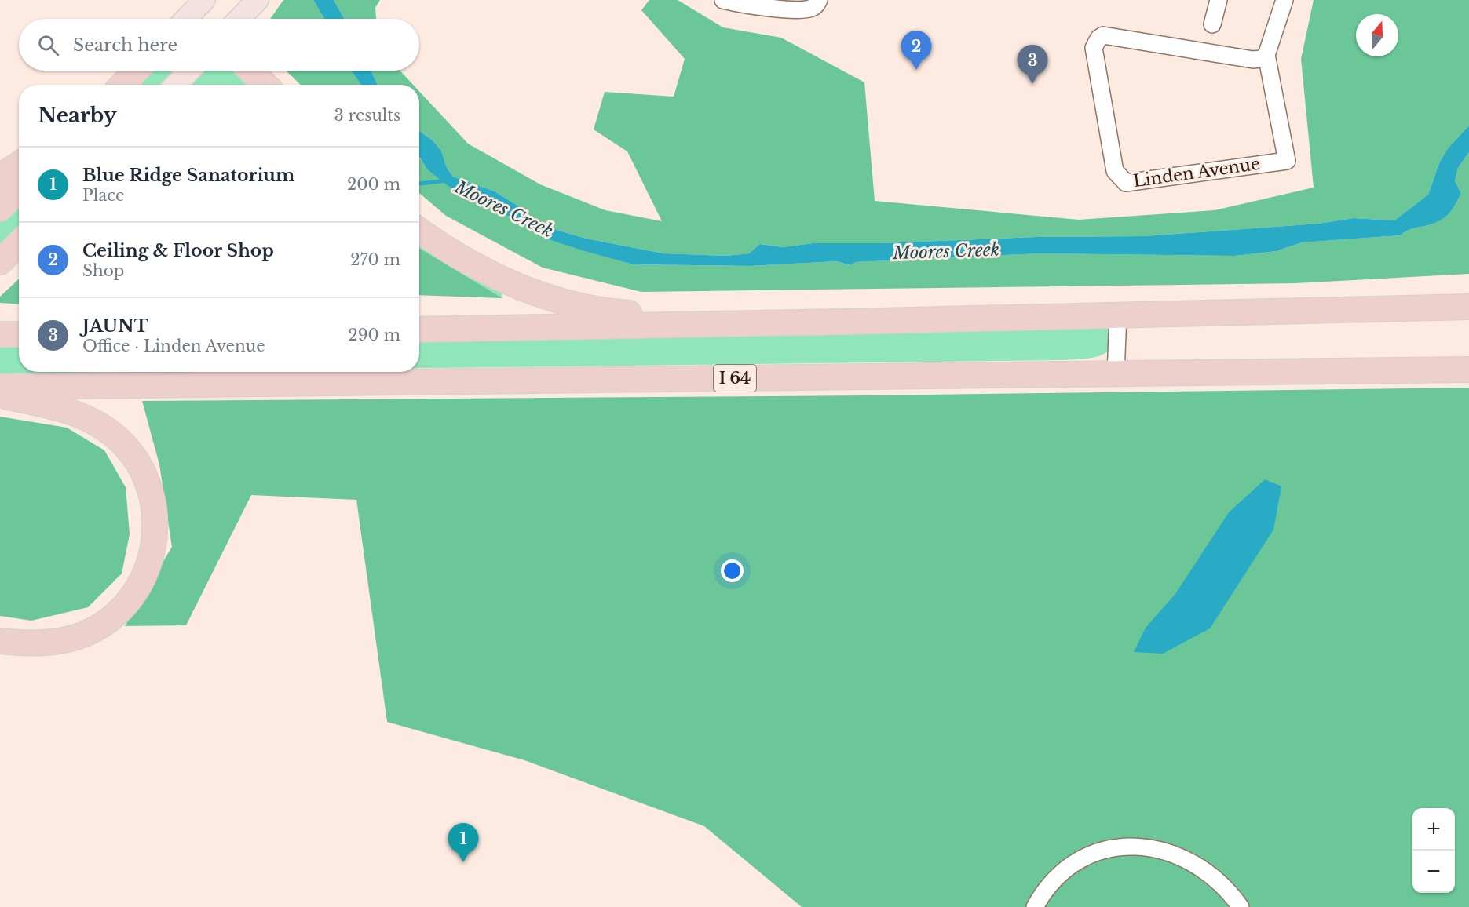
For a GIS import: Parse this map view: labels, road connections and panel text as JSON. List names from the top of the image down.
{
  "streets": {
    "highway": ["I 64"],
    "street": ["Linden Avenue"]
  },
  "water": ["Moores Creek"],
  "north": "top",
  "page": {
    "search": "Search here",
    "pins": ["2", "3", "1"],
    "heading": ["Nearby", "3 results"],
    "list": [
      {
        "mark": "1",
        "name": "Blue Ridge Sanatorium",
        "note": "Place",
        "value": "200 m"
      },
      {
        "mark": "2",
        "name": "Ceiling & Floor Shop",
        "note": "Shop",
        "value": "270 m"
      },
      {
        "mark": "3",
        "name": "JAUNT",
        "note": "Office · Linden Avenue",
        "value": "290 m"
      }
    ],
    "map_buttons": ["+", "−"]
  }
}
